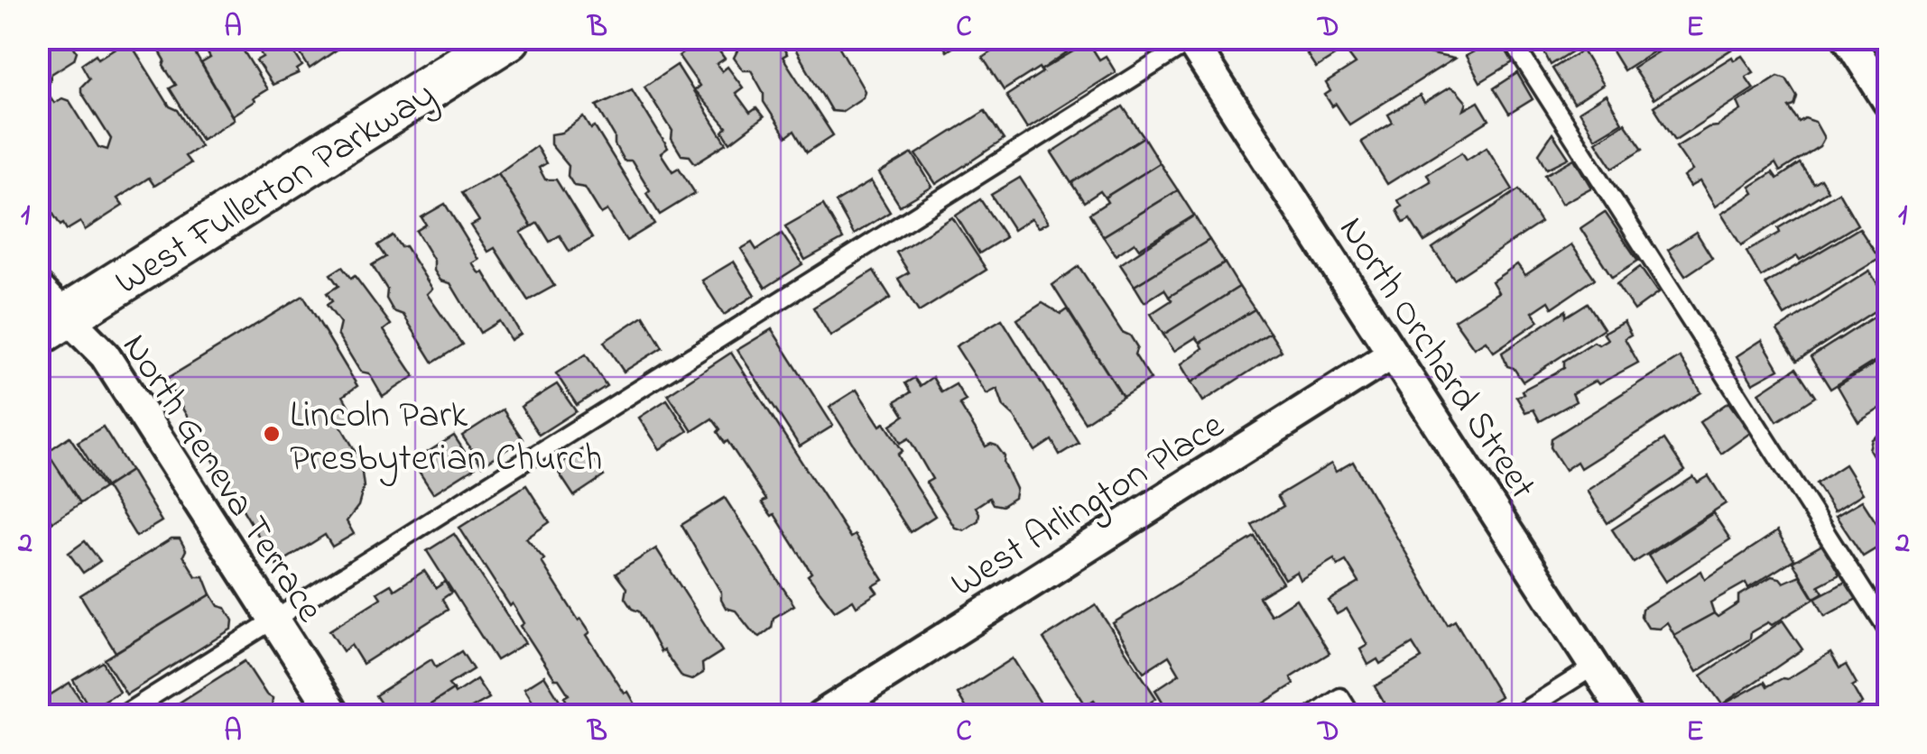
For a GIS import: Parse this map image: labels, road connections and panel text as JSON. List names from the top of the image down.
{
  "streets": {
    "main road": ["West Fullerton Parkway"],
    "street": ["North Orchard Street", "North Geneva Terrace", "West Arlington Place"]
  },
  "crossings": [
    ["West Fullerton Parkway", "North Geneva Terrace"],
    ["North Orchard Street", "West Arlington Place"]
  ],
  "places": ["Lincoln Park Presbyterian Church"],
  "grid": {
    "columns": [
      "A",
      "B",
      "C",
      "D",
      "E"
    ],
    "rows": ["1", "2"]
  }
}
